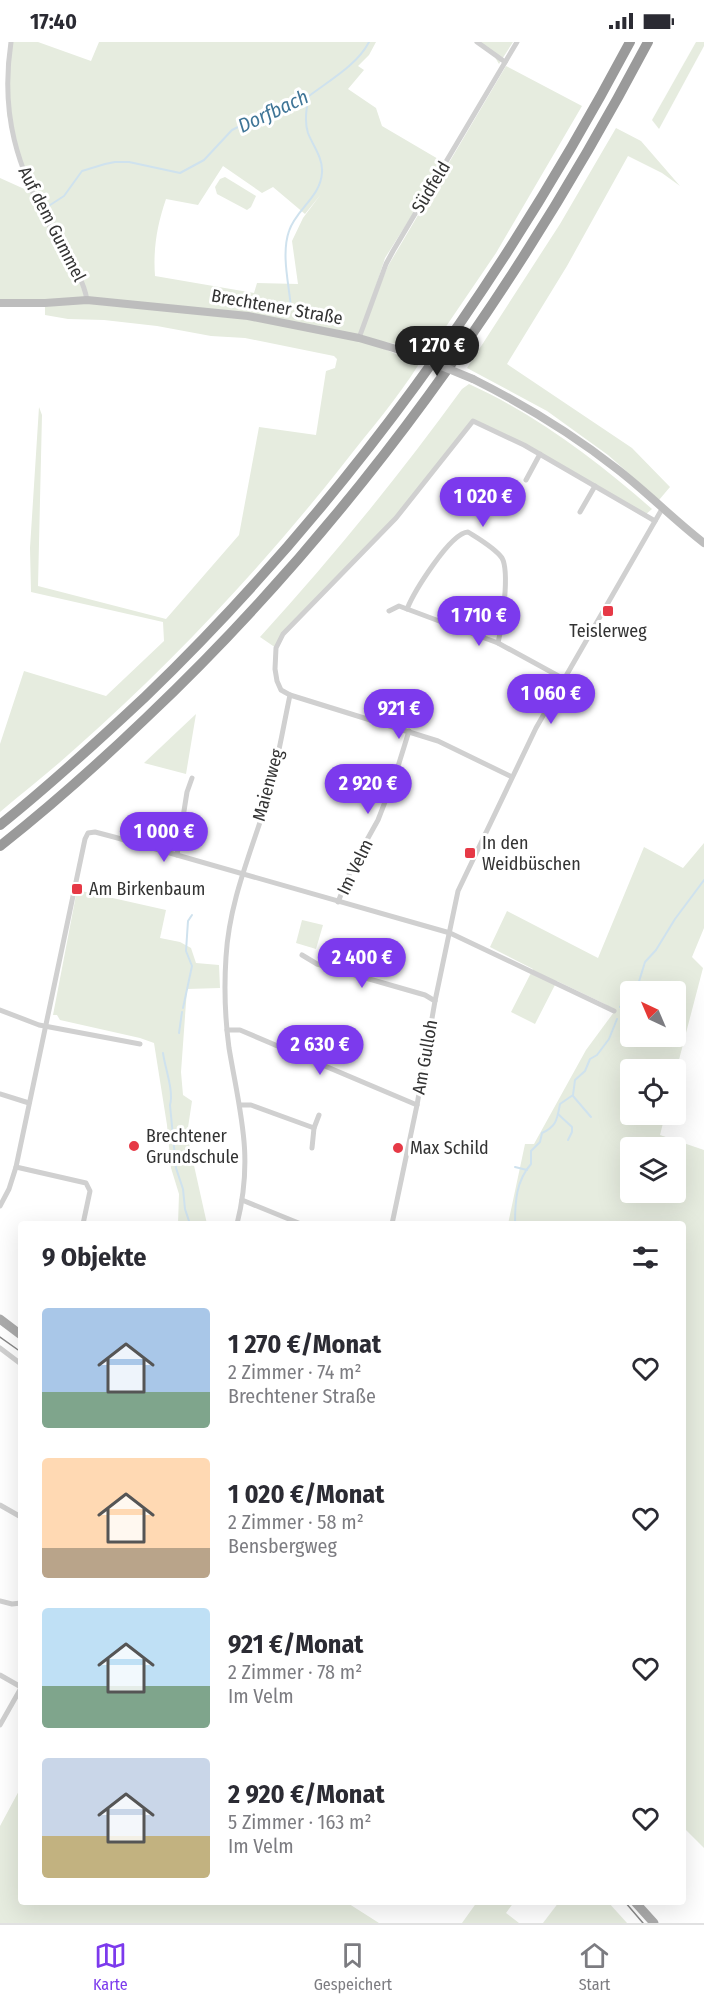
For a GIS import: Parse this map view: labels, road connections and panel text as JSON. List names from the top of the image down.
{
  "streets": {
    "street": [
      "Südfeld",
      "Auf dem Gummel",
      "Brechtener Straße",
      "Maienweg",
      "Im Velm",
      "Am Gulloh"
    ]
  },
  "crossings": [
    ["Südfeld", "Brechtener Straße"],
    ["Auf dem Gummel", "Brechtener Straße"],
    ["Brechtener Straße", "Am Gulloh"]
  ],
  "water": ["Dorfbach"],
  "places": {
    "transit": ["Teislerweg", "In den Weidbüschen", "Am Birkenbaum"],
    "other": ["Brechtener Grundschule", "Max Schild"]
  },
  "north": "top left",
  "page": {
    "status": "17:40",
    "price": [
      "1 270 €",
      "1 020 €",
      "1 710 €",
      "1 060 €",
      "921 €",
      "2 920 €",
      "1 000 €",
      "2 400 €",
      "2 630 €"
    ],
    "heading": "9 Objekte",
    "list": [
      {
        "name": "1 270 €/Monat",
        "note": "2 Zimmer · 74 m² · Brechtener Straße"
      },
      {
        "name": "1 020 €/Monat",
        "note": "2 Zimmer · 58 m² · Bensbergweg"
      },
      {
        "name": "921 €/Monat",
        "note": "2 Zimmer · 78 m² · Im Velm"
      },
      {
        "name": "2 920 €/Monat",
        "note": "5 Zimmer · 163 m² · Im Velm"
      }
    ],
    "tabs": ["Karte", "Gespeichert", "Start"]
  }
}
